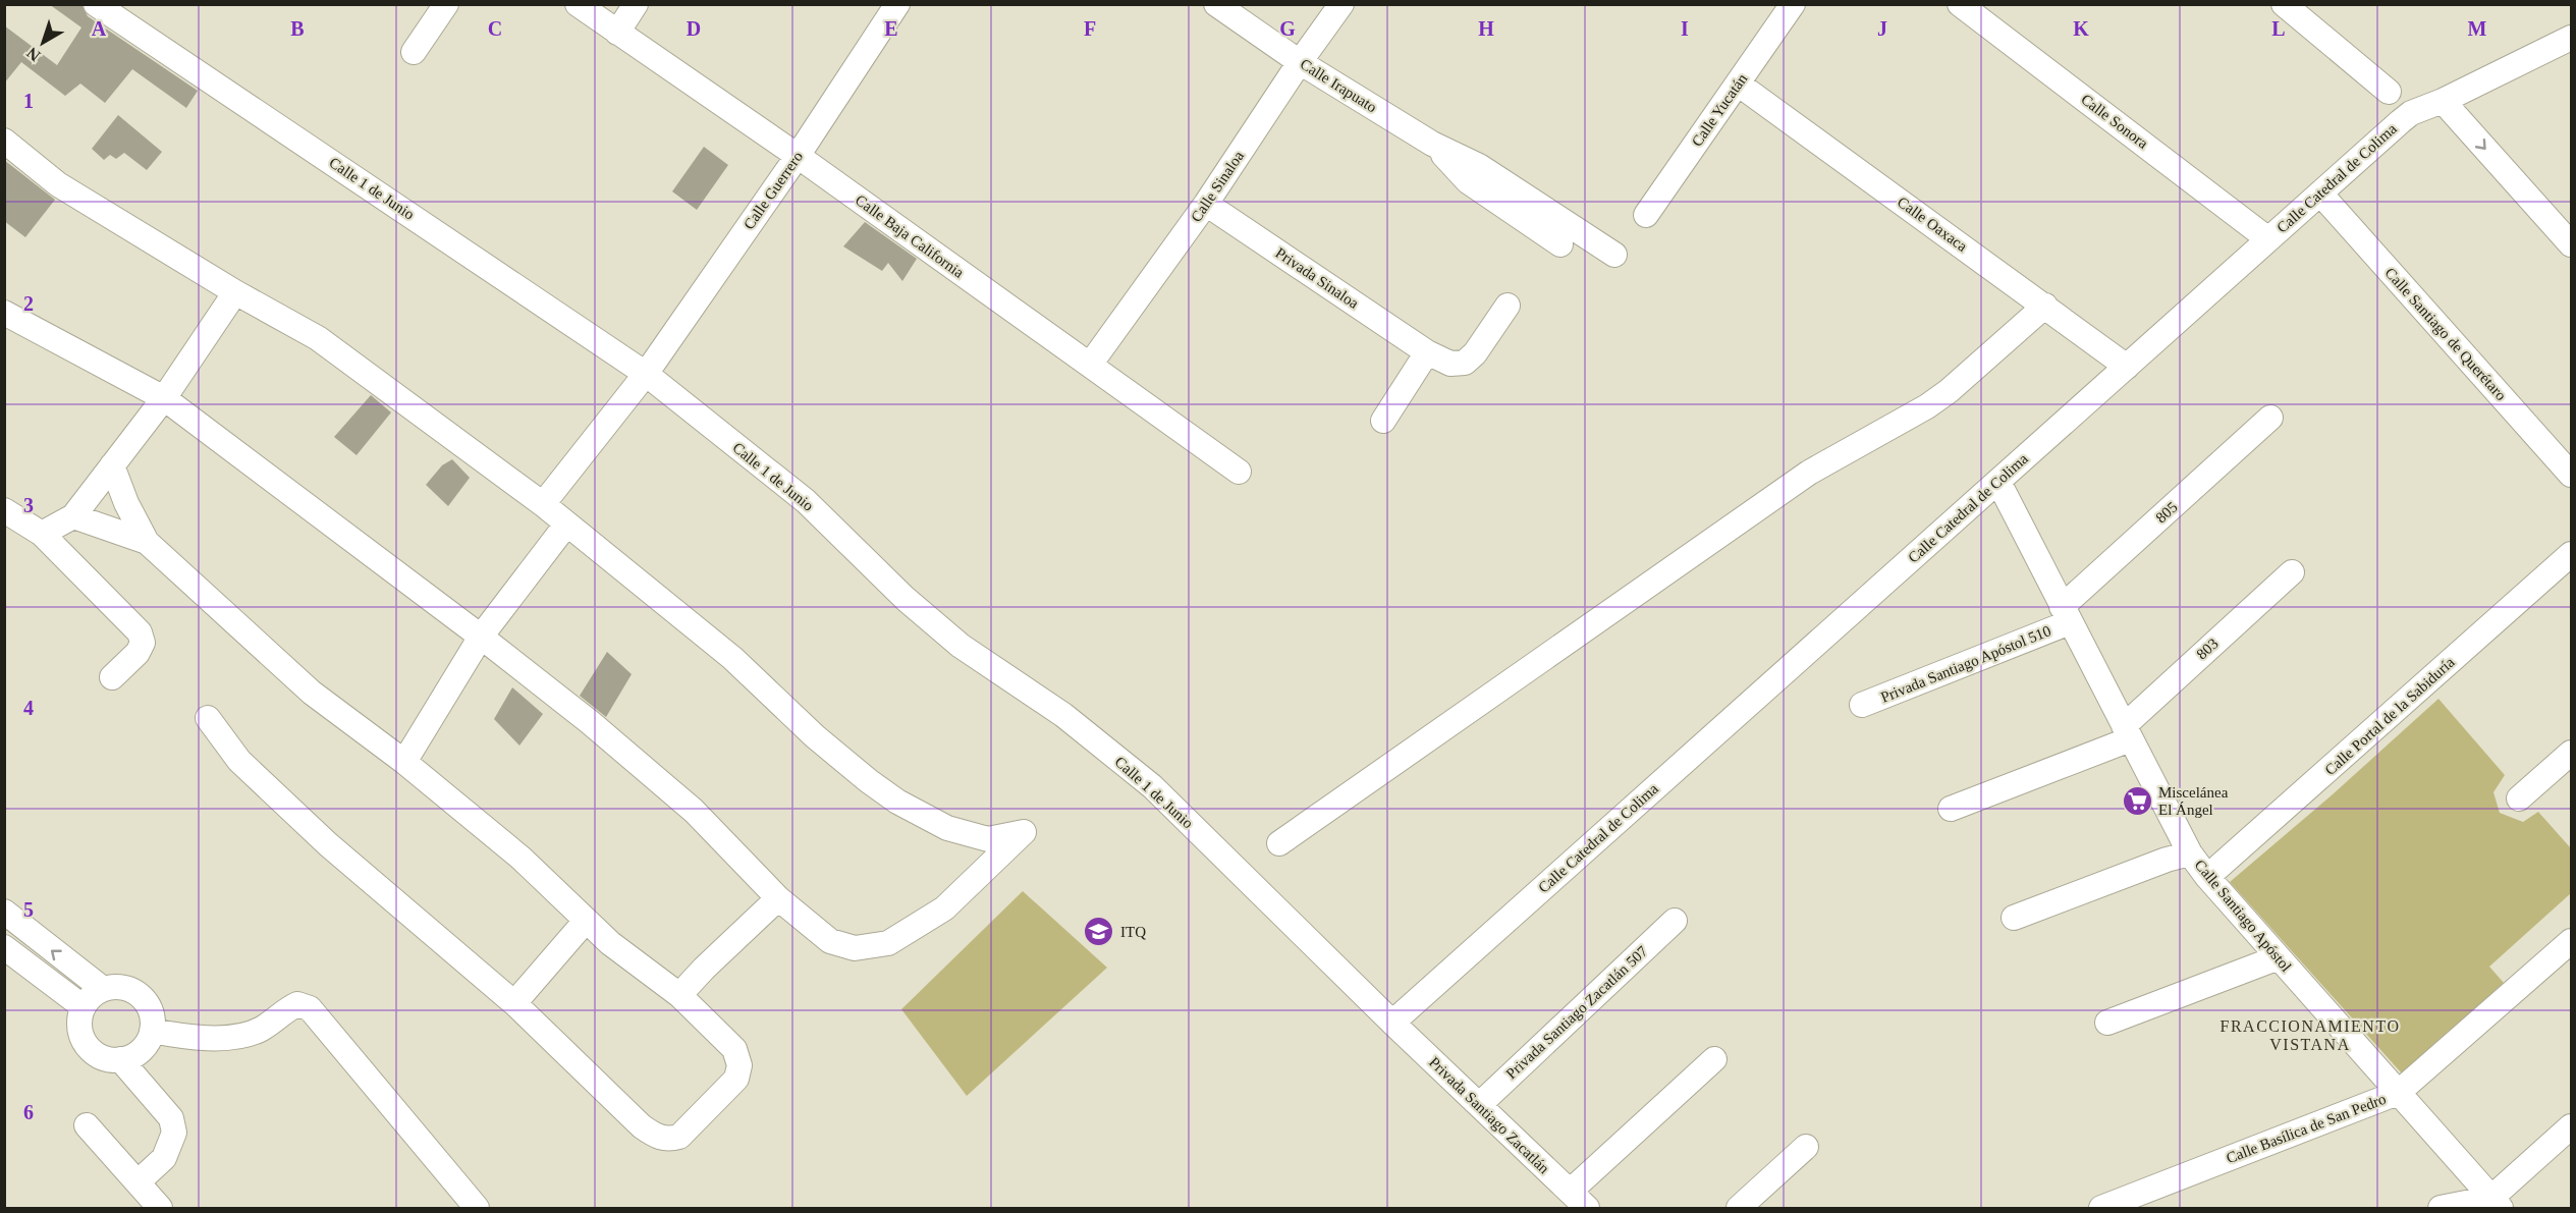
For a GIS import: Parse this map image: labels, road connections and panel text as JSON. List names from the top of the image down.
{
  "streets": {
    "street": [
      "Calle Irapuato",
      "Calle Yucatán",
      "Calle Sonora",
      "Calle Catedral de Colima",
      "Calle Sinaloa",
      "Calle 1 de Junio",
      "Calle Guerrero",
      "Calle Oaxaca",
      "Calle Baja California",
      "Privada Sinaloa",
      "Calle Santiago de Querétaro",
      "805",
      "803",
      "Privada Santiago Apóstol 510",
      "Calle Portal de la Sabiduría",
      "Calle Santiago Apóstol",
      "Privada Santiago Zacatlán 507",
      "Privada Santiago Zacatlán",
      "Calle Basílica de San Pedro"
    ]
  },
  "crossings": [
    ["Calle Irapuato", "Calle Sinaloa"],
    ["Calle Yucatán", "Calle Oaxaca"],
    ["Calle Sonora", "Calle Catedral de Colima"],
    ["Calle Catedral de Colima", "Calle 1 de Junio"],
    ["Calle Catedral de Colima", "Calle Oaxaca"],
    ["Calle Catedral de Colima", "Calle Santiago de Querétaro"],
    ["Calle Catedral de Colima", "Calle Santiago Apóstol"],
    ["Calle Catedral de Colima", "Privada Santiago Zacatlán"],
    ["Calle Sinaloa", "Calle Baja California"],
    ["Calle Sinaloa", "Privada Sinaloa"],
    ["Calle 1 de Junio", "Calle Guerrero"],
    ["Calle 1 de Junio", "Privada Santiago Zacatlán"],
    ["Calle Guerrero", "Calle Baja California"],
    ["805", "Privada Santiago Apóstol 510"],
    ["805", "Calle Santiago Apóstol"],
    ["803", "Calle Santiago Apóstol"],
    ["Privada Santiago Apóstol 510", "Calle Santiago Apóstol"],
    ["Calle Portal de la Sabiduría", "Calle Santiago Apóstol"],
    ["Calle Santiago Apóstol", "Calle Basílica de San Pedro"],
    ["Privada Santiago Zacatlán 507", "Privada Santiago Zacatlán"]
  ],
  "districts": ["FRACCIONAMIENTO VISTANA"],
  "places": {
    "supermarket": ["Miscelánea El Ángel"],
    "school or university": ["ITQ"]
  },
  "north": "bottom left",
  "grid": {
    "columns": [
      "A",
      "B",
      "C",
      "D",
      "E",
      "F",
      "G",
      "H",
      "I",
      "J",
      "K",
      "L",
      "M"
    ],
    "rows": [
      "1",
      "2",
      "3",
      "4",
      "5",
      "6"
    ]
  }
}
